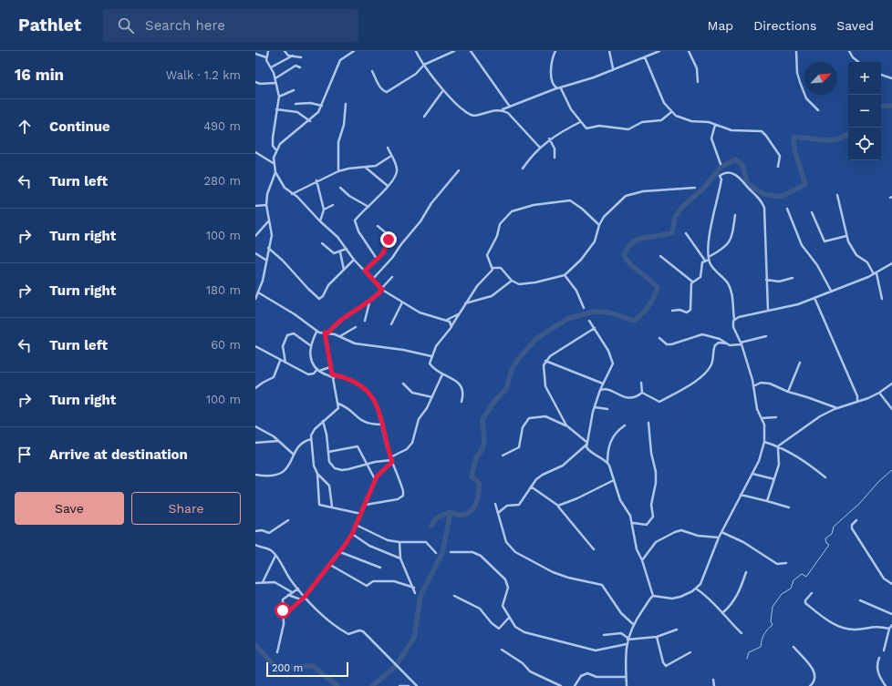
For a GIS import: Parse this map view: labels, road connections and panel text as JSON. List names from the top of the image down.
{
  "scale_bar": "200 m",
  "north": "top right",
  "page": {
    "header": "Pathlet",
    "search": "Search here",
    "nav": ["Map", "Directions", "Saved"],
    "heading": ["16 min", "Walk · 1.2 km"],
    "map_buttons": ["+", "−"],
    "list": [
      ["Continue", "490 m"],
      ["Turn left", "280 m"],
      ["Turn right", "100 m"],
      ["Turn right", "180 m"],
      ["Turn left", "60 m"],
      ["Turn right", "100 m"],
      "Arrive at destination"
    ],
    "buttons": ["Save", "Share"],
    "scale": "200 m"
  }
}
